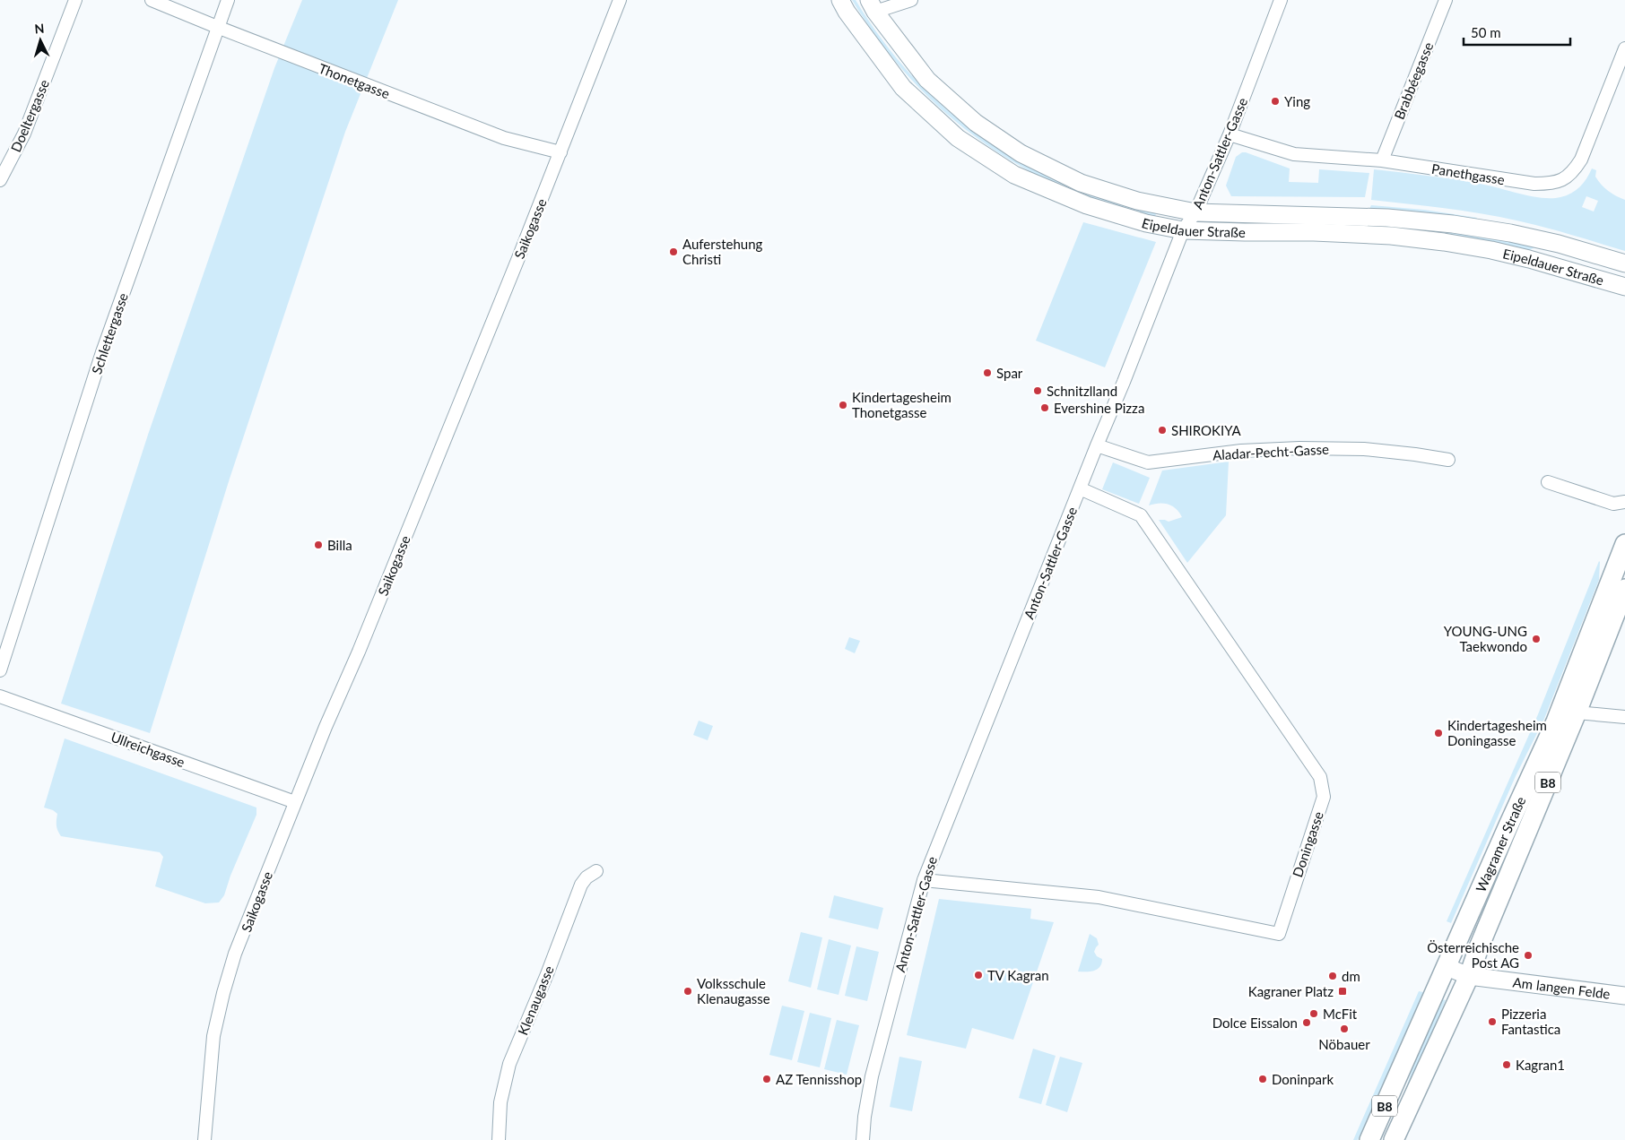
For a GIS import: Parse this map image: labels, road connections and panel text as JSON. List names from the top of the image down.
{
  "streets": {
    "main road": [
      "Eipeldauer Straße",
      "B8",
      "Wagramer Straße",
      "Am langen Felde"
    ],
    "street": [
      "Thonetgasse",
      "Brabbéegasse",
      "Doeltergasse",
      "Anton-Sattler-Gasse",
      "Panethgasse",
      "Saikogasse",
      "Schlettergasse",
      "Aladar-Pecht-Gasse",
      "Ullreichgasse",
      "Doningasse",
      "Klenaugasse"
    ]
  },
  "crossings": [
    ["Thonetgasse", "Saikogasse"],
    ["Thonetgasse", "Schlettergasse"],
    ["Brabbéegasse", "Panethgasse"],
    ["Anton-Sattler-Gasse", "Panethgasse"],
    ["Anton-Sattler-Gasse", "Eipeldauer Straße"],
    ["Anton-Sattler-Gasse", "Aladar-Pecht-Gasse"],
    ["Anton-Sattler-Gasse", "Doningasse"],
    ["Saikogasse", "Ullreichgasse"],
    ["Wagramer Straße", "Am langen Felde"]
  ],
  "places": {
    "other": [
      "Ying",
      "Auferstehung Christi",
      "Spar",
      "Schnitzlland",
      "Kindertagesheim Thonetgasse",
      "Evershine Pizza",
      "SHIROKIYA",
      "Billa",
      "YOUNG-UNG Taekwondo",
      "Kindertagesheim Doningasse",
      "Österreichische Post AG",
      "TV Kagran",
      "dm",
      "Volksschule Klenaugasse",
      "McFit",
      "Pizzeria Fantastica",
      "Dolce Eissalon",
      "Nöbauer",
      "Kagran1",
      "AZ Tennisshop",
      "Doninpark"
    ],
    "transit": ["Kagraner Platz"]
  },
  "scale_bar": "50 m",
  "north": "top"
}
